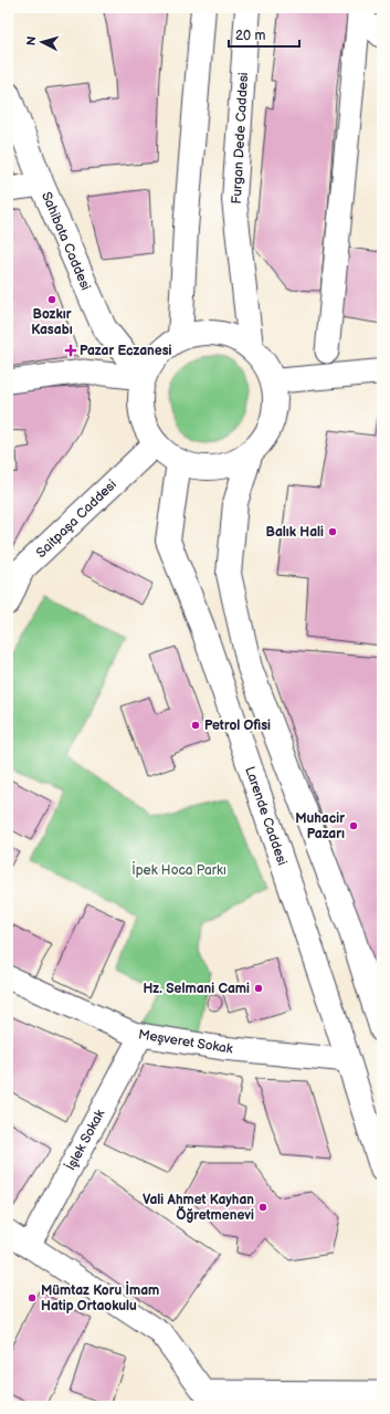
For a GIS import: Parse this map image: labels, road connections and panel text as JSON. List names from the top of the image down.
{
  "streets": {
    "main road": [
      "Furgan Dede Caddesi",
      "Sahibata Caddesi",
      "Saitpaşa Caddesi",
      "Larende Caddesi"
    ],
    "street": ["Meşveret Sokak", "İşlek Sokak"]
  },
  "crossings": [
    ["Furgan Dede Caddesi", "Sahibata Caddesi"],
    ["Furgan Dede Caddesi", "Saitpaşa Caddesi"],
    ["Furgan Dede Caddesi", "Larende Caddesi"],
    ["Sahibata Caddesi", "Saitpaşa Caddesi"],
    ["Sahibata Caddesi", "Larende Caddesi"],
    ["Saitpaşa Caddesi", "Larende Caddesi"],
    ["Larende Caddesi", "Meşveret Sokak"],
    ["Meşveret Sokak", "İşlek Sokak"]
  ],
  "parks": ["İpek Hoca Parkı"],
  "places": {
    "other": [
      "Bozkır Kasabı",
      "Balık Hali",
      "Petrol Ofisi",
      "Muhacir Pazarı",
      "Hz. Selmani Cami",
      "Vali Ahmet Kayhan Öğretmenevi",
      "Mümtaz Koru İmam Hatip Ortaokulu"
    ],
    "health": ["Pazar Eczanesi"]
  },
  "scale_bar": "20 m",
  "north": "left"
}
